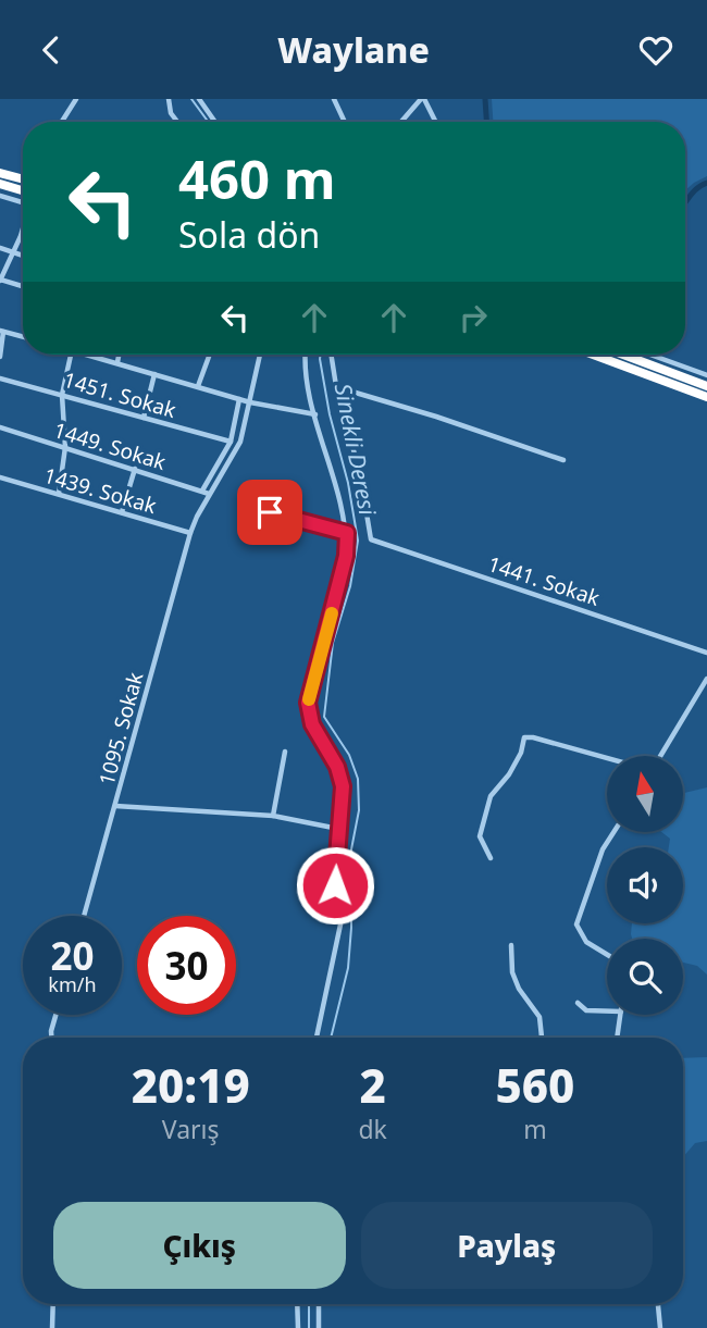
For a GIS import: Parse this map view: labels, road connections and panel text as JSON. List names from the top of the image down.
{
  "streets": {
    "street": [
      "1451. Sokak",
      "1449. Sokak",
      "1439. Sokak",
      "1441. Sokak",
      "1095. Sokak"
    ]
  },
  "crossings": [
    ["1449. Sokak", "1095. Sokak"],
    ["1439. Sokak", "1095. Sokak"]
  ],
  "water": ["Sinekli Deresi"],
  "north": "top",
  "page": {
    "header": "Waylane",
    "turn": ["460 m", "Sola dön"],
    "speed": "20 km/h",
    "limit": "30",
    "eta": [
      "20:19",
      "Varış",
      "2",
      "dk",
      "560",
      "m"
    ],
    "buttons": ["Çıkış", "Paylaş"]
  }
}
